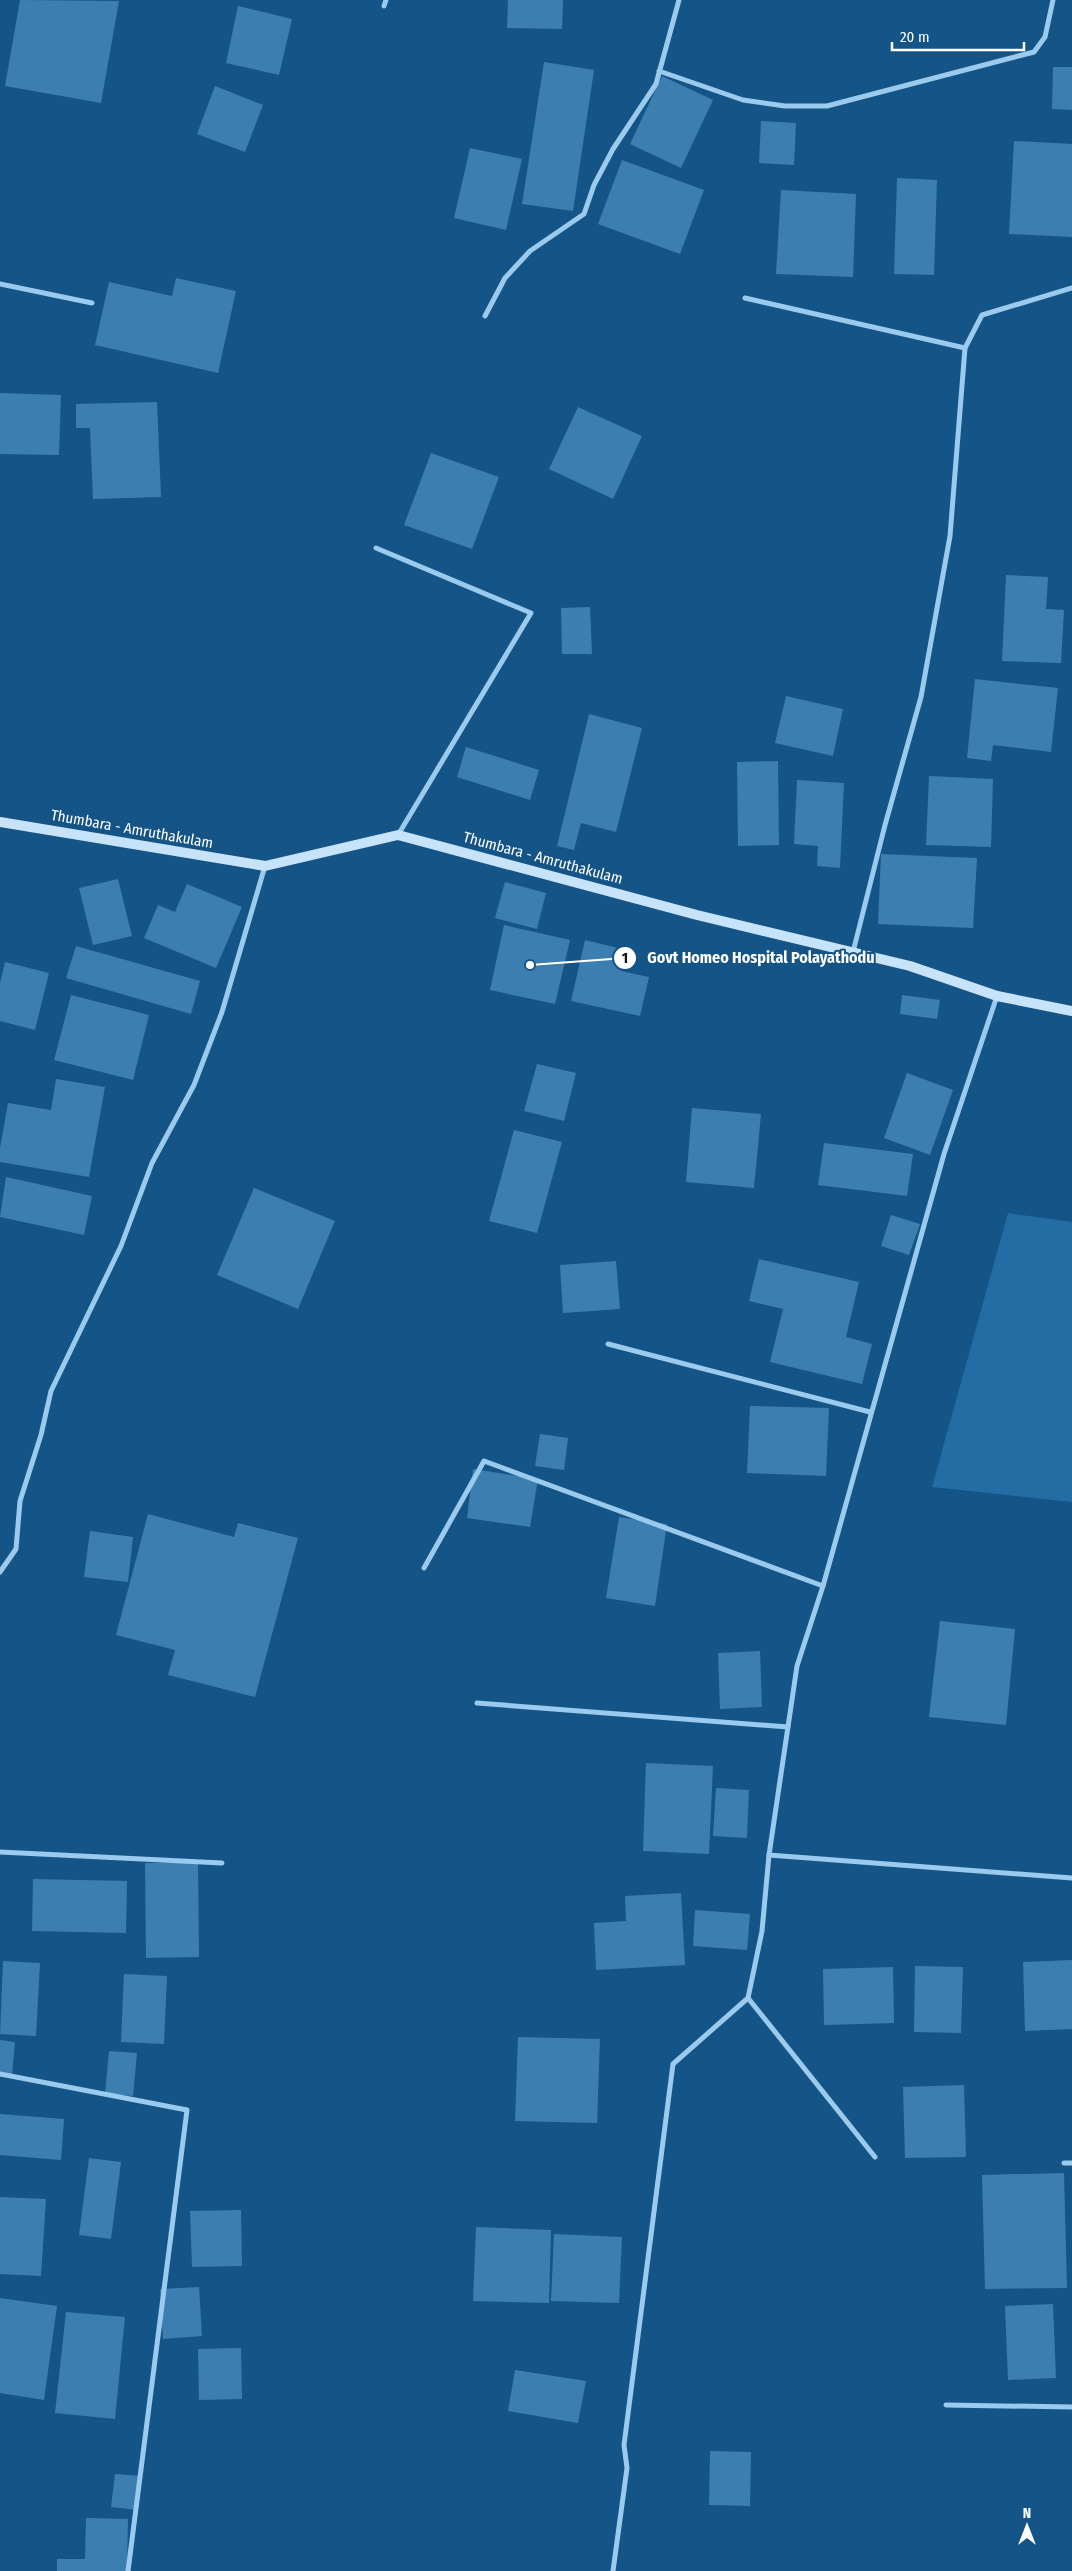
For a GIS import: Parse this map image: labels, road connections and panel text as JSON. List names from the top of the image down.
{
  "streets": {
    "street": ["Thumbara - Amruthakulam"]
  },
  "places": ["Govt Homeo Hospital Polayathodu"],
  "scale_bar": "20 m",
  "north": "top"
}
